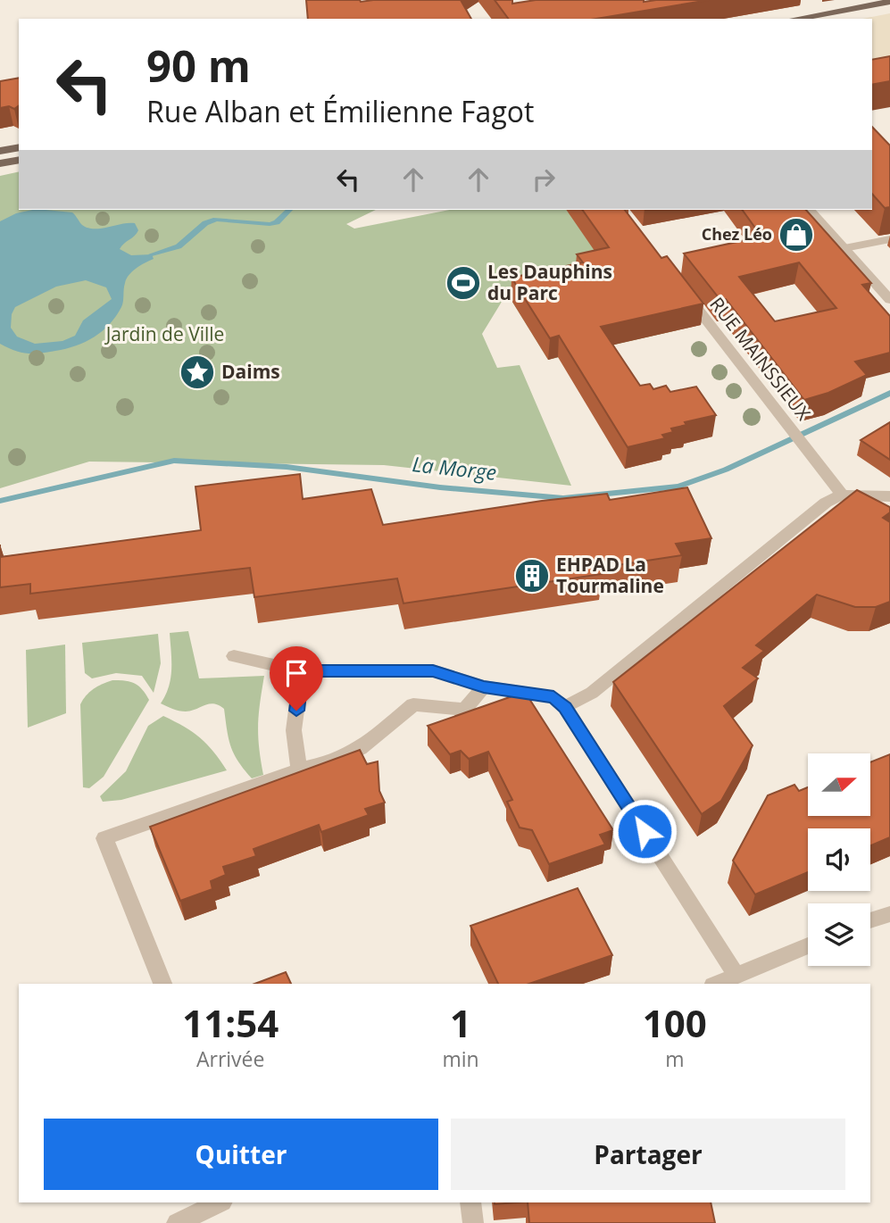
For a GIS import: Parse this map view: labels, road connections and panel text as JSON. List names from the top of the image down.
{
  "streets": {
    "street": ["RUE MAINSSIEUX"]
  },
  "water": ["La Morge"],
  "parks": ["Jardin de Ville"],
  "places": {
    "shop": ["Chez Léo"],
    "sports": ["Les Dauphins du Parc"],
    "place": ["Daims"],
    "building": ["EHPAD La Tourmaline"]
  },
  "north": "right",
  "page": {
    "turn": ["90 m", "Rue Alban et Émilienne Fagot"],
    "eta": [
      "11:54",
      "Arrivée",
      "1",
      "min",
      "100",
      "m"
    ],
    "buttons": ["Quitter", "Partager"]
  }
}
